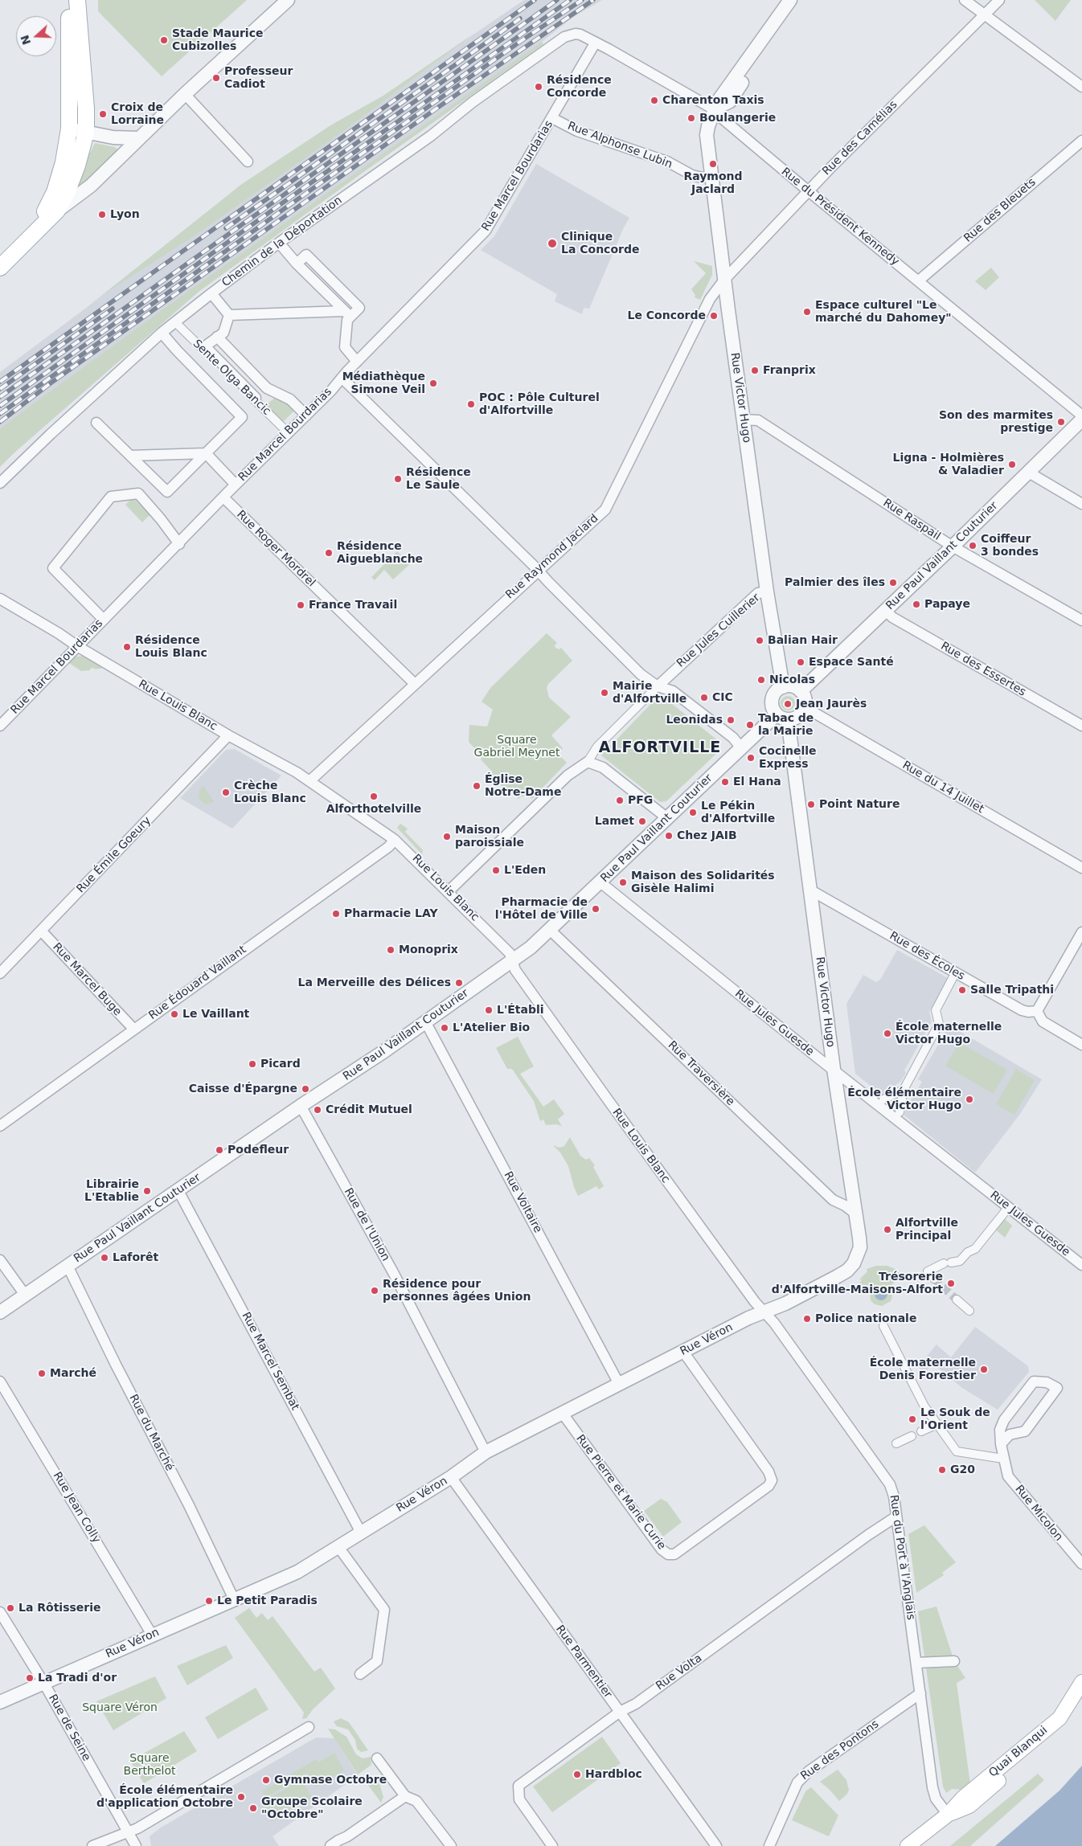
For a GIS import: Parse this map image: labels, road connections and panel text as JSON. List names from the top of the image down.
{
  "streets": {
    "main road": ["Quai Blanqui"],
    "street": [
      "Rue des Camélias",
      "Rue Alphonse Lubin",
      "Rue Marcel Bourdarias",
      "Rue des Bleuets",
      "Rue du Président Kennedy",
      "Chemin de la Déportation",
      "Sente Olga Bancic",
      "Rue Victor Hugo",
      "Rue Raspail",
      "Rue Roger Mordrel",
      "Rue Paul Vaillant Couturier",
      "Rue Raymond Jaclard",
      "Rue Jules Cuillerier",
      "Rue des Essertes",
      "Rue Louis Blanc",
      "Rue du 14 Juillet",
      "Rue Émile Goeury",
      "Rue des Écoles",
      "Rue Marcel Buge",
      "Rue Édouard Vaillant",
      "Rue Jules Guesde",
      "Rue Traversière",
      "Rue Voltaire",
      "Rue de l'Union",
      "Rue Véron",
      "Rue Marcel Sembat",
      "Rue du Marché",
      "Rue Pierre et Marie Curie",
      "Rue Jean Colly",
      "Rue Micolon",
      "Rue du Port à l'Anglais",
      "Rue Parmentier",
      "Rue Volta",
      "Rue de Seine",
      "Rue des Pontons"
    ]
  },
  "crossings": [
    ["Rue des Camélias", "Rue du Président Kennedy"],
    ["Rue des Camélias", "Rue Victor Hugo"],
    ["Rue des Camélias", "Rue Raymond Jaclard"],
    ["Rue Alphonse Lubin", "Rue Marcel Bourdarias"],
    ["Rue Alphonse Lubin", "Rue Victor Hugo"],
    ["Rue Marcel Bourdarias", "Rue du Président Kennedy"],
    ["Rue Marcel Bourdarias", "Sente Olga Bancic"],
    ["Rue Marcel Bourdarias", "Rue Roger Mordrel"],
    ["Rue Marcel Bourdarias", "Rue Louis Blanc"],
    ["Rue des Bleuets", "Rue du Président Kennedy"],
    ["Rue du Président Kennedy", "Chemin de la Déportation"],
    ["Rue du Président Kennedy", "Rue Victor Hugo"],
    ["Chemin de la Déportation", "Sente Olga Bancic"],
    ["Rue Victor Hugo", "Rue Raspail"],
    ["Rue Victor Hugo", "Rue Paul Vaillant Couturier"],
    ["Rue Victor Hugo", "Rue Raymond Jaclard"],
    ["Rue Victor Hugo", "Rue Jules Cuillerier"],
    ["Rue Victor Hugo", "Rue du 14 Juillet"],
    ["Rue Victor Hugo", "Rue des Écoles"],
    ["Rue Victor Hugo", "Rue Jules Guesde"],
    ["Rue Victor Hugo", "Rue Traversière"],
    ["Rue Victor Hugo", "Rue Véron"],
    ["Rue Raspail", "Rue Paul Vaillant Couturier"],
    ["Rue Roger Mordrel", "Rue Raymond Jaclard"],
    ["Rue Paul Vaillant Couturier", "Rue des Essertes"],
    ["Rue Paul Vaillant Couturier", "Rue Louis Blanc"],
    ["Rue Paul Vaillant Couturier", "Rue du 14 Juillet"],
    ["Rue Paul Vaillant Couturier", "Rue Jules Guesde"],
    ["Rue Paul Vaillant Couturier", "Rue Traversière"],
    ["Rue Paul Vaillant Couturier", "Rue Voltaire"],
    ["Rue Paul Vaillant Couturier", "Rue de l'Union"],
    ["Rue Paul Vaillant Couturier", "Rue Marcel Sembat"],
    ["Rue Paul Vaillant Couturier", "Rue du Marché"],
    ["Rue Raymond Jaclard", "Rue Louis Blanc"],
    ["Rue Jules Cuillerier", "Rue Louis Blanc"],
    ["Rue Louis Blanc", "Rue Émile Goeury"],
    ["Rue Louis Blanc", "Rue Édouard Vaillant"],
    ["Rue Louis Blanc", "Rue Véron"],
    ["Rue Louis Blanc", "Rue du Port à l'Anglais"],
    ["Rue Émile Goeury", "Rue Marcel Buge"],
    ["Rue Marcel Buge", "Rue Édouard Vaillant"],
    ["Rue Voltaire", "Rue Véron"],
    ["Rue de l'Union", "Rue Véron"],
    ["Rue Véron", "Rue Marcel Sembat"],
    ["Rue Véron", "Rue du Marché"],
    ["Rue Véron", "Rue Pierre et Marie Curie"],
    ["Rue Véron", "Rue Jean Colly"],
    ["Rue Véron", "Rue du Port à l'Anglais"],
    ["Rue Véron", "Rue Parmentier"],
    ["Rue Véron", "Rue de Seine"],
    ["Rue du Port à l'Anglais", "Rue Volta"],
    ["Rue du Port à l'Anglais", "Rue des Pontons"],
    ["Rue du Port à l'Anglais", "Quai Blanqui"],
    ["Rue Parmentier", "Rue Volta"]
  ],
  "districts": ["ALFORTVILLE"],
  "parks": ["Square Gabriel Meynet", "Square Véron", "Square Berthelot"],
  "places": [
    "Stade Maurice Cubizolles",
    "Professeur Cadiot",
    "Résidence Concorde",
    "Charenton Taxis",
    "Croix de Lorraine",
    "Boulangerie",
    "Raymond Jaclard",
    "Lyon",
    "Clinique La Concorde",
    "Espace culturel \"Le marché du Dahomey\"",
    "Le Concorde",
    "Franprix",
    "Médiathèque Simone Veil",
    "POC : Pôle Culturel d'Alfortville",
    "Son des marmites prestige",
    "Ligna - Holmières & Valadier",
    "Résidence Le Saule",
    "Coiffeur 3 bondes",
    "Résidence Aigueblanche",
    "Palmier des îles",
    "Papaye",
    "France Travail",
    "Balian Hair",
    "Résidence Louis Blanc",
    "Espace Santé",
    "Nicolas",
    "Mairie d'Alfortville",
    "CIC",
    "Jean Jaurès",
    "Leonidas",
    "Tabac de la Mairie",
    "Cocinelle Express",
    "El Hana",
    "Église Notre-Dame",
    "Crèche Louis Blanc",
    "Alforthotelville",
    "PFG",
    "Point Nature",
    "Le Pékin d'Alfortville",
    "Lamet",
    "Chez JAIB",
    "Maison paroissiale",
    "L'Eden",
    "Maison des Solidarités Gisèle Halimi",
    "Pharmacie de l'Hôtel de Ville",
    "Pharmacie LAY",
    "Monoprix",
    "La Merveille des Délices",
    "Salle Tripathi",
    "L'Établi",
    "Le Vaillant",
    "L'Atelier Bio",
    "École maternelle Victor Hugo",
    "Picard",
    "Caisse d'Épargne",
    "École élémentaire Victor Hugo",
    "Crédit Mutuel",
    "Podefleur",
    "Librairie L'Etablie",
    "Alfortville Principal",
    "Laforêt",
    "Trésorerie d'Alfortville-Maisons-Alfort",
    "Résidence pour personnes âgées Union",
    "Police nationale",
    "École maternelle Denis Forestier",
    "Marché",
    "Le Souk de l'Orient",
    "G20",
    "Le Petit Paradis",
    "La Rôtisserie",
    "La Tradi d'or",
    "Hardbloc",
    "Gymnase Octobre",
    "École élémentaire d'application Octobre",
    "Groupe Scolaire \"Octobre\""
  ],
  "north": "left"
}
